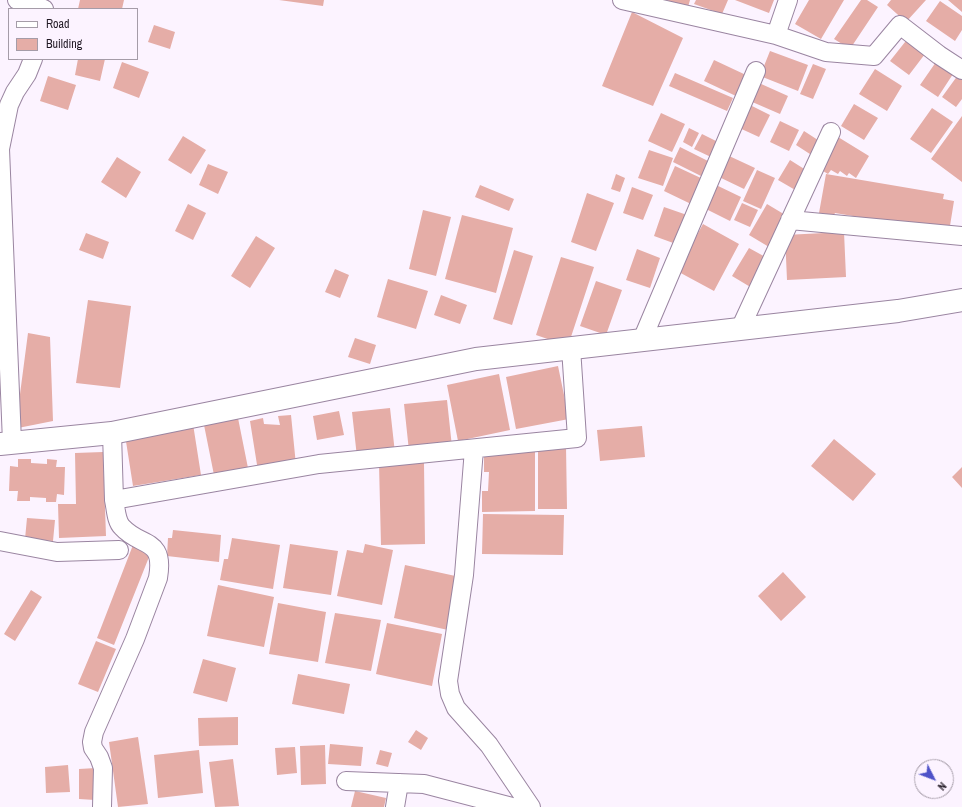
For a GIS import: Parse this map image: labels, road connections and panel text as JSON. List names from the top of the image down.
{
  "legend": ["Road", "Building"],
  "north": "bottom right"
}
